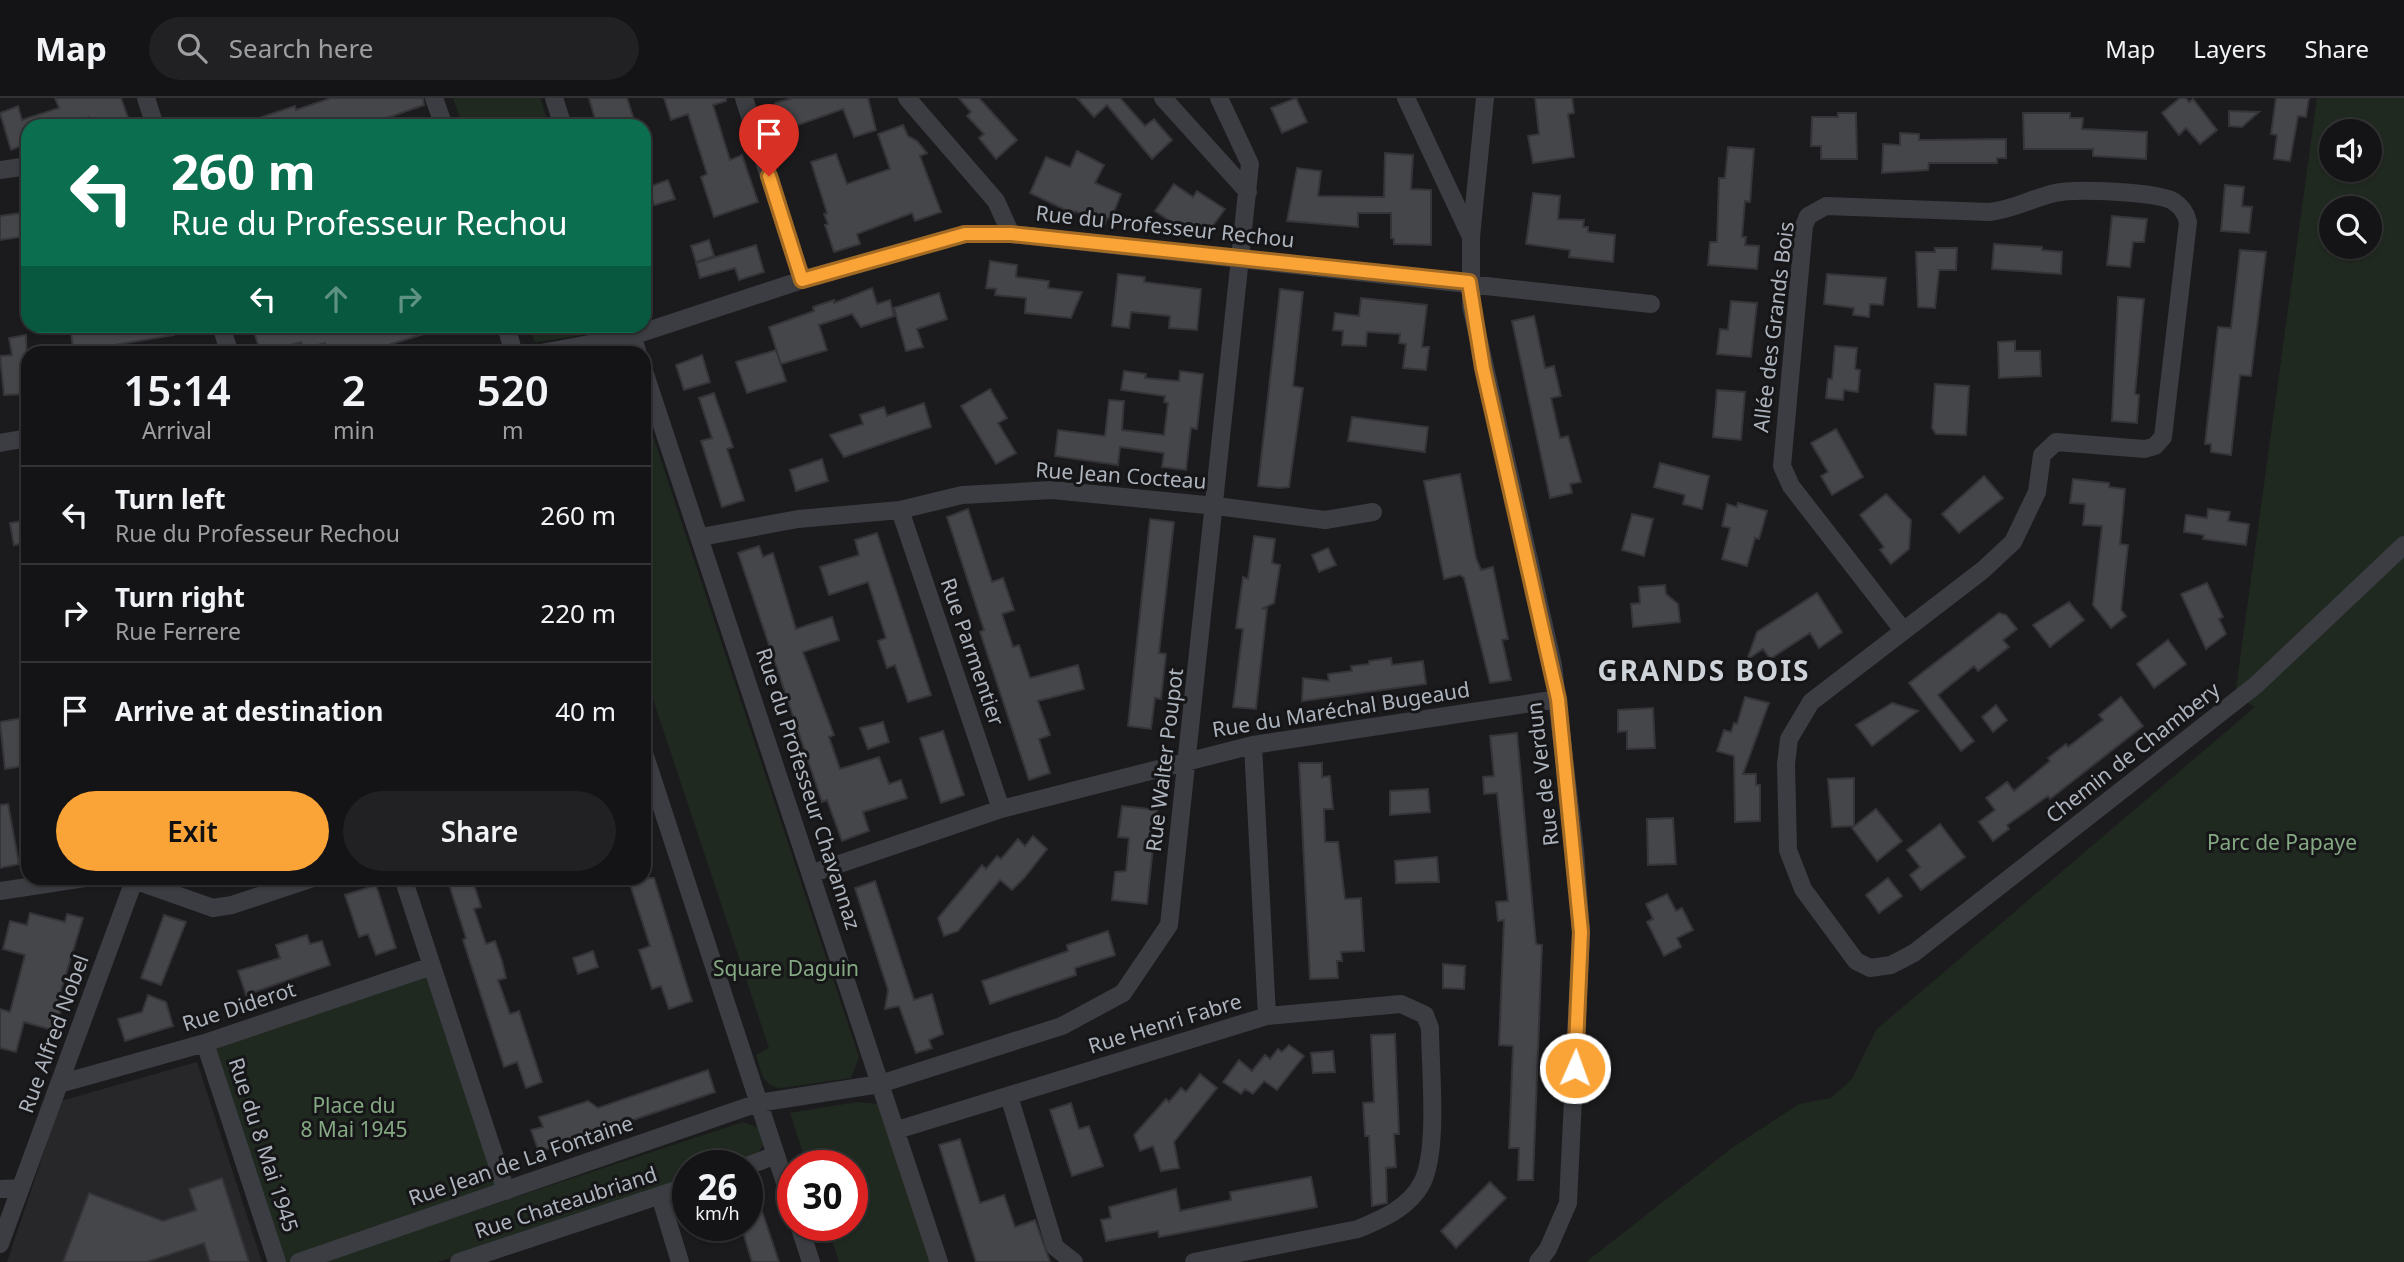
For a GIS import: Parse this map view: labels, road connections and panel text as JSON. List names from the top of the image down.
{
  "streets": {
    "street": [
      "Rue du Professeur Rechou",
      "Allée des Grands Bois",
      "Rue Jean Cocteau",
      "Rue Parmentier",
      "Rue du Maréchal Bugeaud",
      "Chemin de Chambery",
      "Rue Walter Poupot",
      "Rue de Verdun",
      "Rue du Professeur Chavannaz",
      "Rue Diderot",
      "Rue Henri Fabre",
      "Rue Alfred Nobel",
      "Rue du 8 Mai 1945",
      "Rue Jean de La Fontaine",
      "Rue Chateaubriand"
    ]
  },
  "crossings": [
    ["Rue du Professeur Rechou", "Rue Walter Poupot"],
    ["Rue du Professeur Rechou", "Rue de Verdun"],
    ["Allée des Grands Bois", "Chemin de Chambery"],
    ["Rue Jean Cocteau", "Rue Parmentier"],
    ["Rue Jean Cocteau", "Rue Walter Poupot"],
    ["Rue Jean Cocteau", "Rue du Professeur Chavannaz"],
    ["Rue Parmentier", "Rue du Maréchal Bugeaud"],
    ["Rue du Maréchal Bugeaud", "Rue Walter Poupot"],
    ["Rue du Maréchal Bugeaud", "Rue de Verdun"],
    ["Rue du Maréchal Bugeaud", "Rue du Professeur Chavannaz"],
    ["Rue du Maréchal Bugeaud", "Rue Henri Fabre"],
    ["Rue Walter Poupot", "Rue du Professeur Chavannaz"],
    ["Rue Walter Poupot", "Rue Jean de La Fontaine"],
    ["Rue du Professeur Chavannaz", "Rue Henri Fabre"],
    ["Rue Diderot", "Rue Alfred Nobel"],
    ["Rue Diderot", "Rue du 8 Mai 1945"]
  ],
  "districts": ["GRANDS BOIS"],
  "parks": ["Parc de Papaye", "Square Daguin", "Place du 8 Mai 1945"],
  "page": {
    "header": "Map",
    "search": "Search here",
    "nav": ["Map", "Layers", "Share"],
    "turn": ["260 m", "Rue du Professeur Rechou"],
    "eta": [
      "15:14",
      "Arrival",
      "2",
      "min",
      "520",
      "m"
    ],
    "list": [
      {
        "name": "Turn left",
        "note": "Rue du Professeur Rechou",
        "value": "260 m"
      },
      {
        "name": "Turn right",
        "note": "Rue Ferrere",
        "value": "220 m"
      },
      {
        "name": "Arrive at destination",
        "value": "40 m"
      }
    ],
    "buttons": ["Exit", "Share"],
    "speed": "26 km/h",
    "limit": "30"
  }
}
